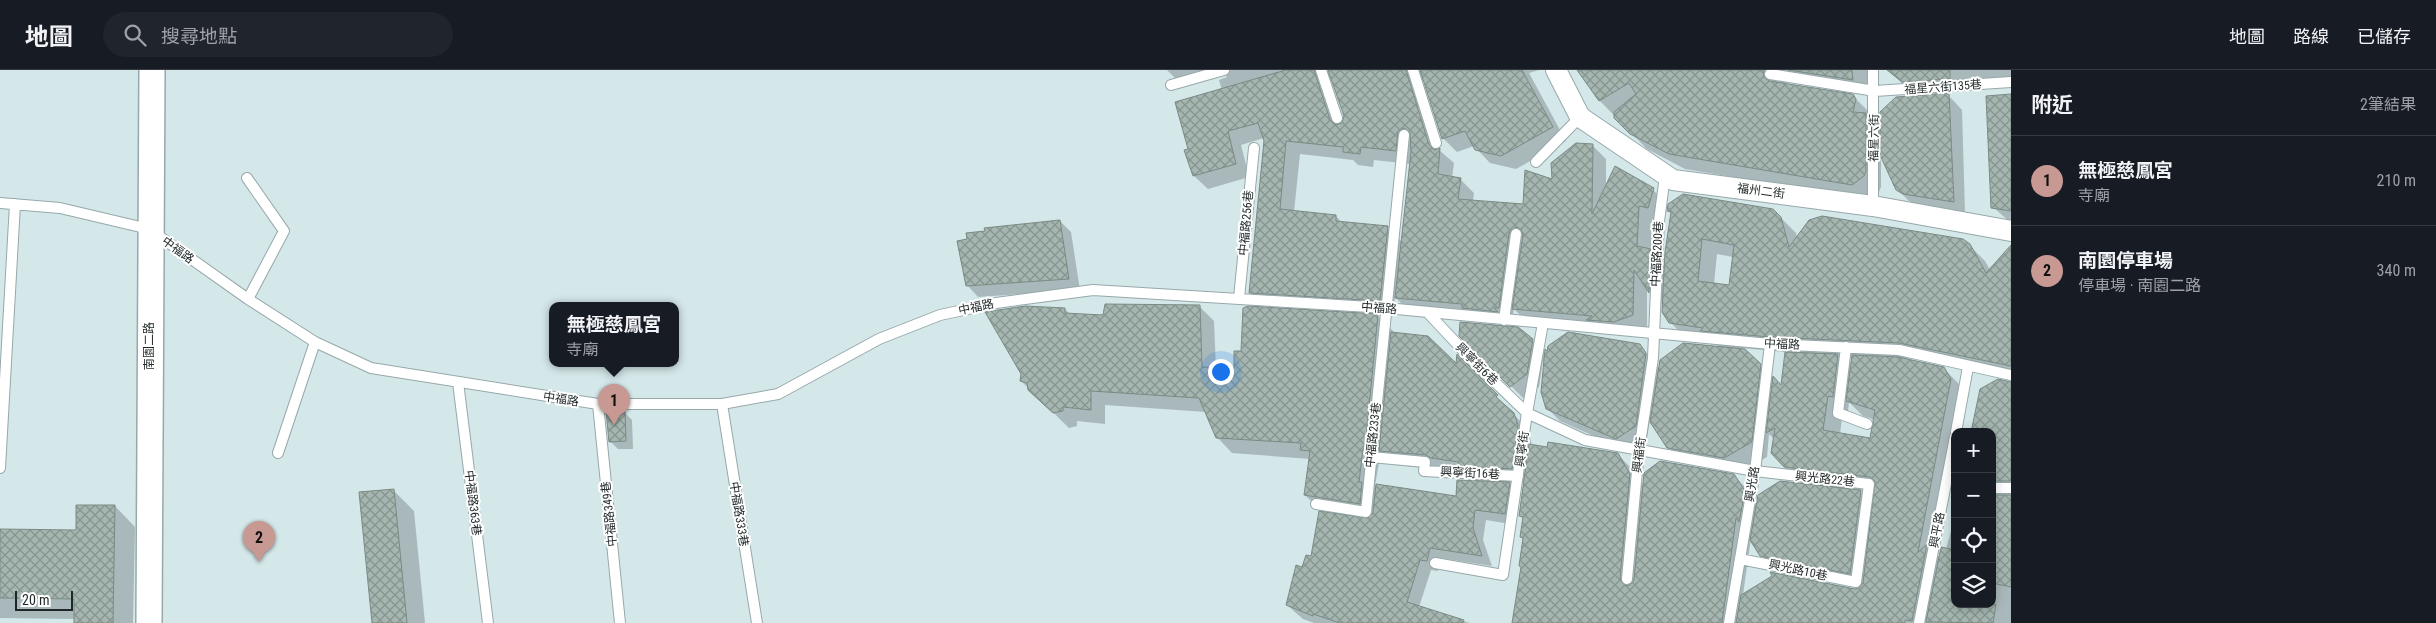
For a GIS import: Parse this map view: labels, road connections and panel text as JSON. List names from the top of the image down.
{
  "streets": {
    "street": ["福州二街", "南園二路"],
    "lane": [
      "福星六街135巷",
      "福星六街",
      "中福路256巷",
      "中福路",
      "中福路200巷",
      "興寧街6巷",
      "中福路233巷",
      "興寧街",
      "興福街",
      "興寧街16巷",
      "興光路22巷",
      "興光路",
      "中福路363巷",
      "中福路349巷",
      "中福路333巷",
      "興平路",
      "興光路10巷"
    ]
  },
  "crossings": [
    ["福星六街135巷", "福星六街"],
    ["福星六街", "福州二街"],
    ["福州二街", "中福路200巷"],
    ["中福路256巷", "中福路"],
    ["中福路", "中福路200巷"],
    ["中福路", "南園二路"],
    ["中福路", "興寧街6巷"],
    ["中福路", "中福路233巷"],
    ["中福路", "興寧街"],
    ["中福路", "興福街"],
    ["中福路", "興光路"],
    ["中福路", "中福路363巷"],
    ["中福路", "中福路349巷"],
    ["中福路", "中福路333巷"],
    ["中福路200巷", "興福街"],
    ["興寧街6巷", "興寧街"],
    ["興寧街6巷", "興福街"],
    ["興寧街6巷", "興光路22巷"],
    ["興寧街6巷", "興光路"],
    ["中福路233巷", "興寧街16巷"],
    ["興寧街", "興寧街16巷"],
    ["興光路22巷", "興光路"],
    ["興光路22巷", "興光路10巷"],
    ["興光路", "興光路10巷"]
  ],
  "scale_bar": "20 m",
  "page": {
    "header": "地圖",
    "search": "搜尋地點",
    "nav": ["地圖", "路線", "已儲存"],
    "heading": ["附近", "2筆結果"],
    "list": [
      {
        "mark": "1",
        "name": "無極慈鳳宮",
        "note": "寺廟",
        "value": "210 m"
      },
      {
        "mark": "2",
        "name": "南園停車場",
        "note": "停車場 · 南園二路",
        "value": "340 m"
      }
    ],
    "popup": ["無極慈鳳宮", "寺廟"],
    "pins": ["1", "2"],
    "map_buttons": ["+", "−"],
    "scale": "20 m"
  }
}
